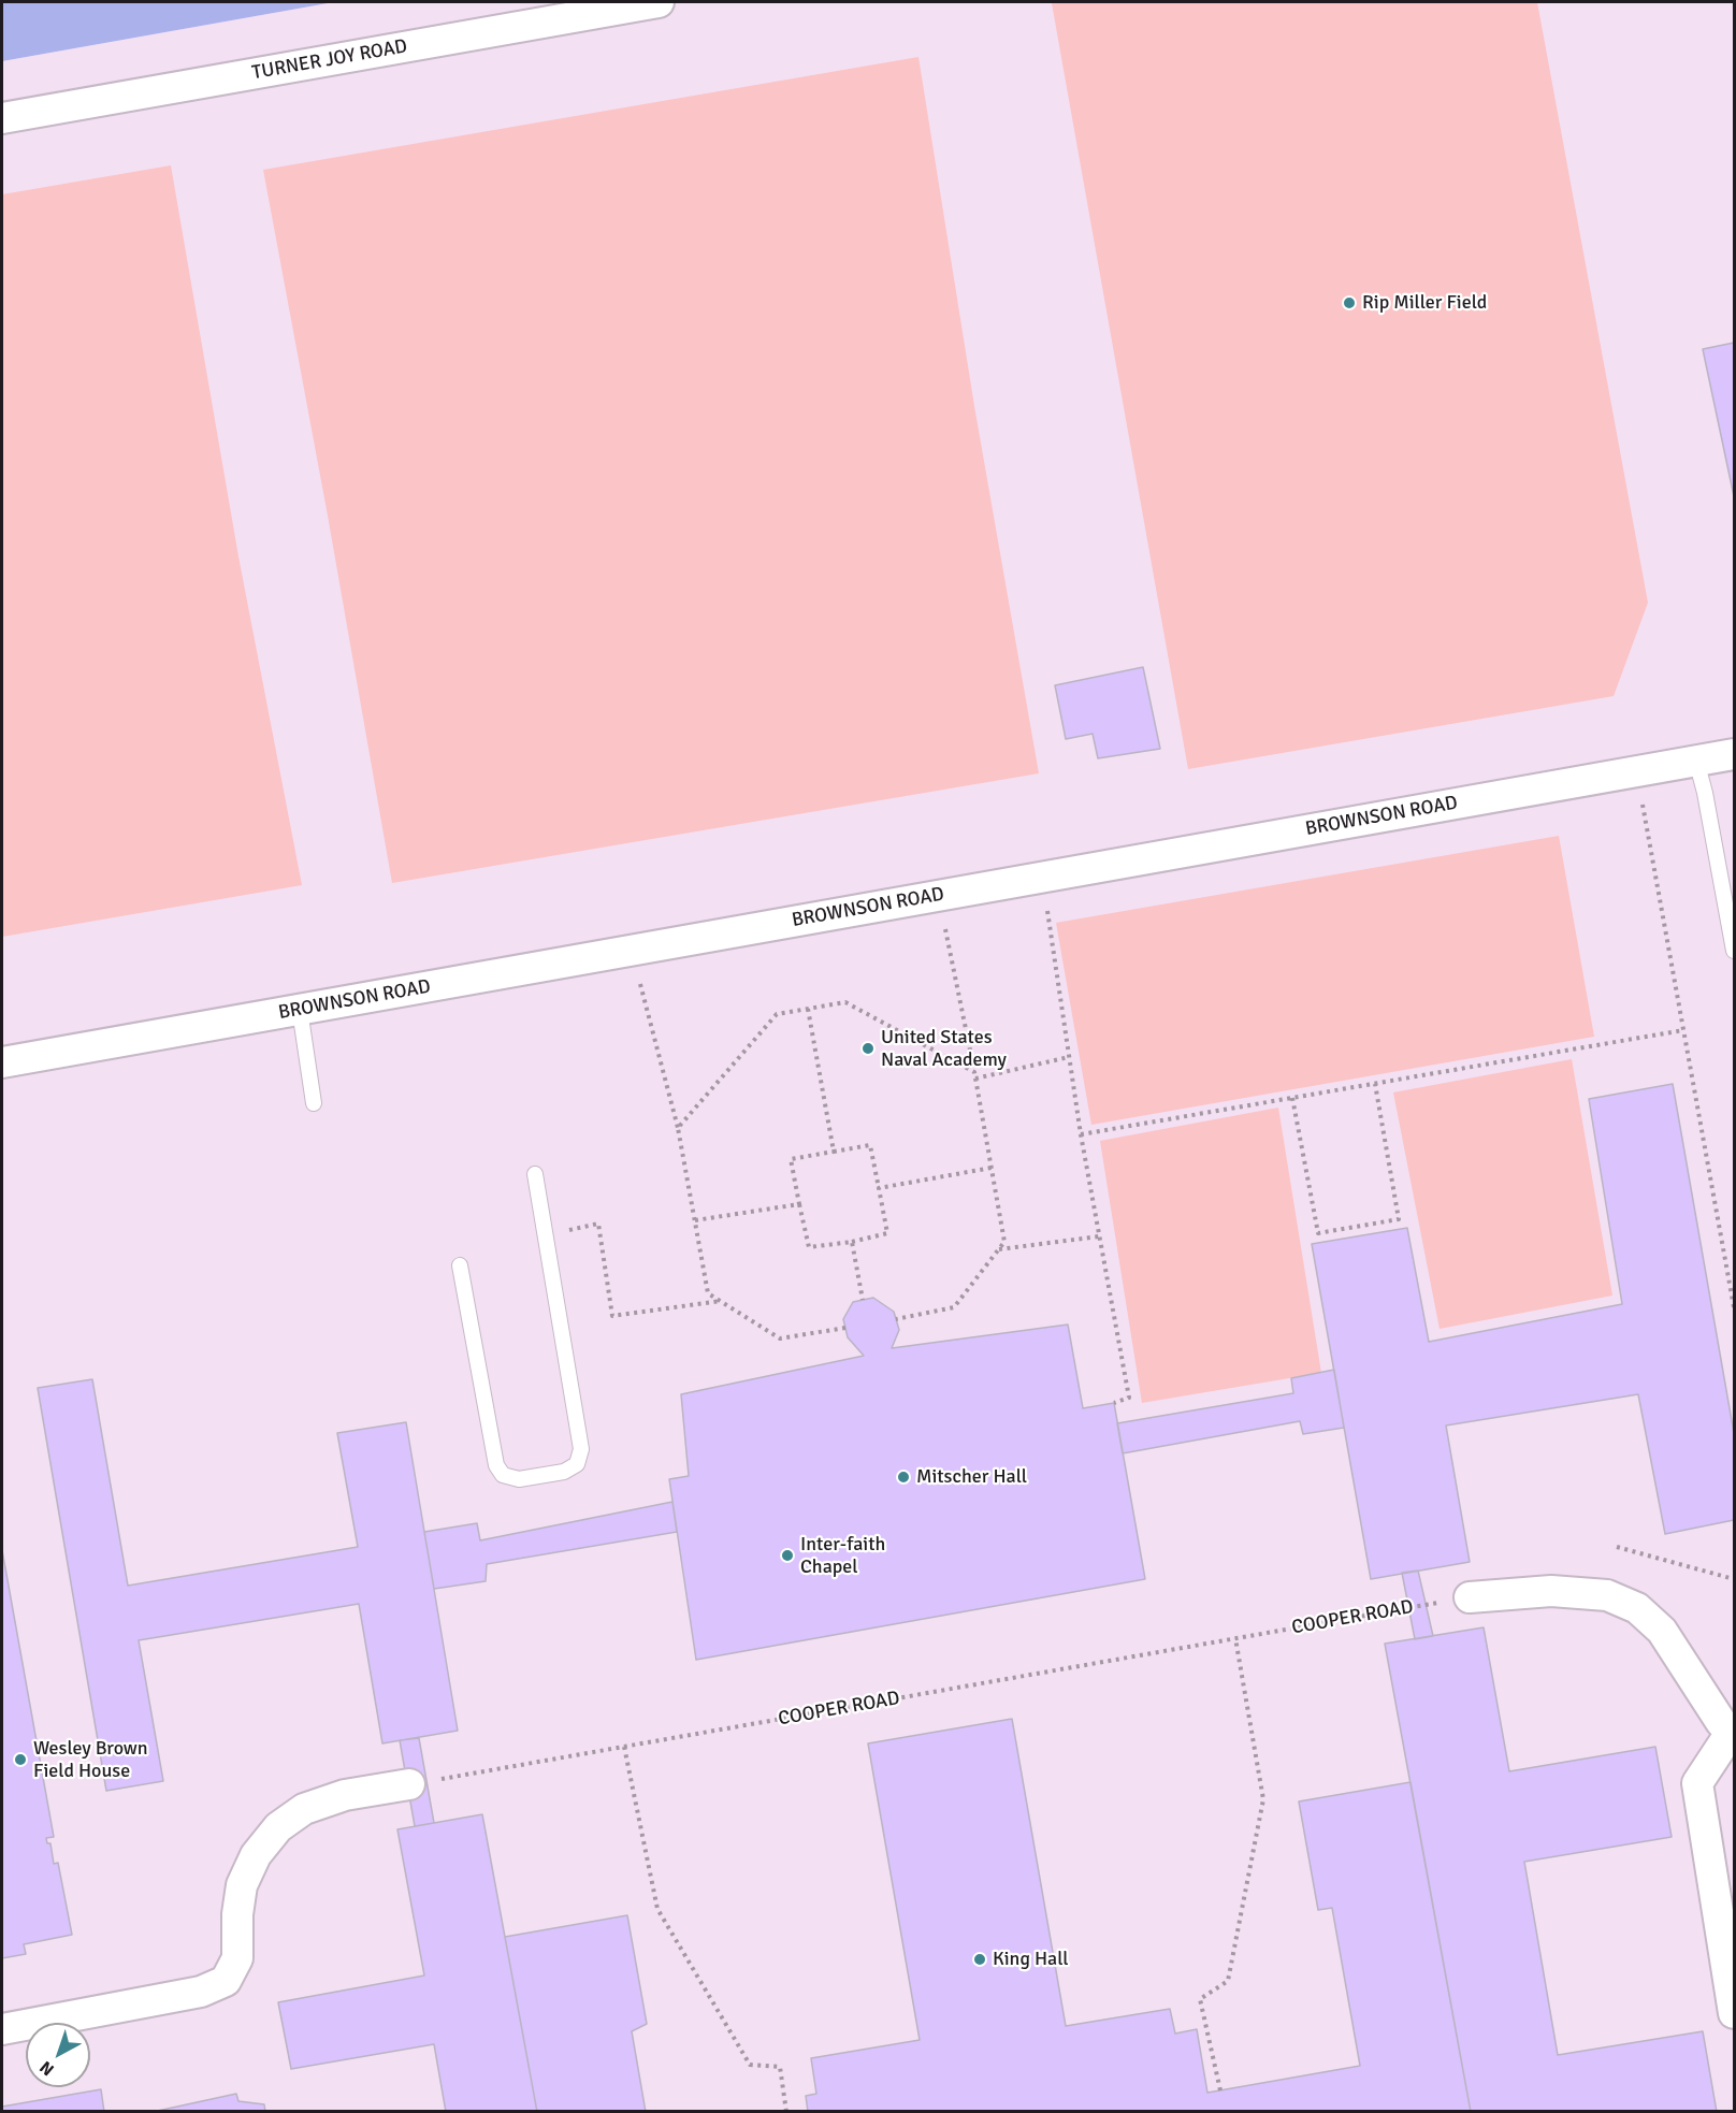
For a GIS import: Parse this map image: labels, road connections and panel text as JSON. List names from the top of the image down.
{
  "streets": {
    "street": ["TURNER JOY ROAD", "BROWNSON ROAD"],
    "path": ["COOPER ROAD"]
  },
  "places": [
    "Rip Miller Field",
    "United States Naval Academy",
    "Mitscher Hall",
    "Inter-faith Chapel",
    "Wesley Brown Field House",
    "King Hall"
  ],
  "north": "bottom left"
}
